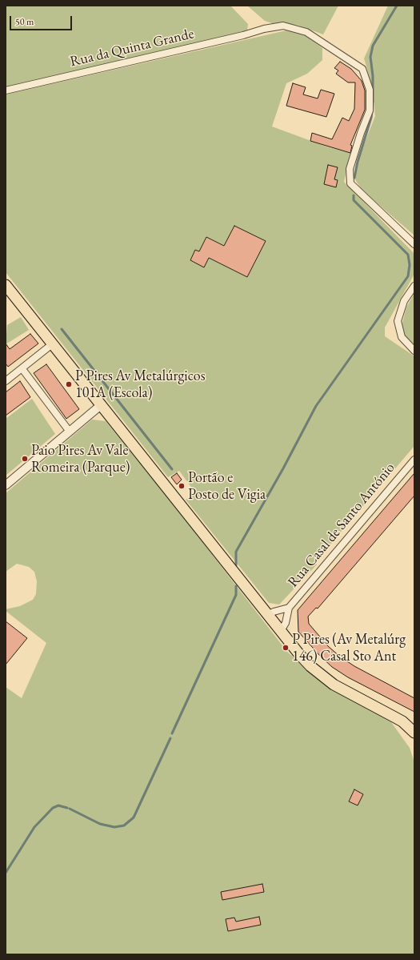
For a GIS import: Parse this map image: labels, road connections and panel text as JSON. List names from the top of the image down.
{
  "streets": {
    "street": ["Rua da Quinta Grande", "Rua Casal de Santo António"]
  },
  "places": [
    "P Pires Av Metalúrgicos 101A (Escola)",
    "Paio Pires Av Vale Romeira (Parque)",
    "Portão e Posto de Vigia",
    "P Pires (Av Metalúrg 146) Casal Sto Ant"
  ],
  "scale_bar": "50 m"
}
